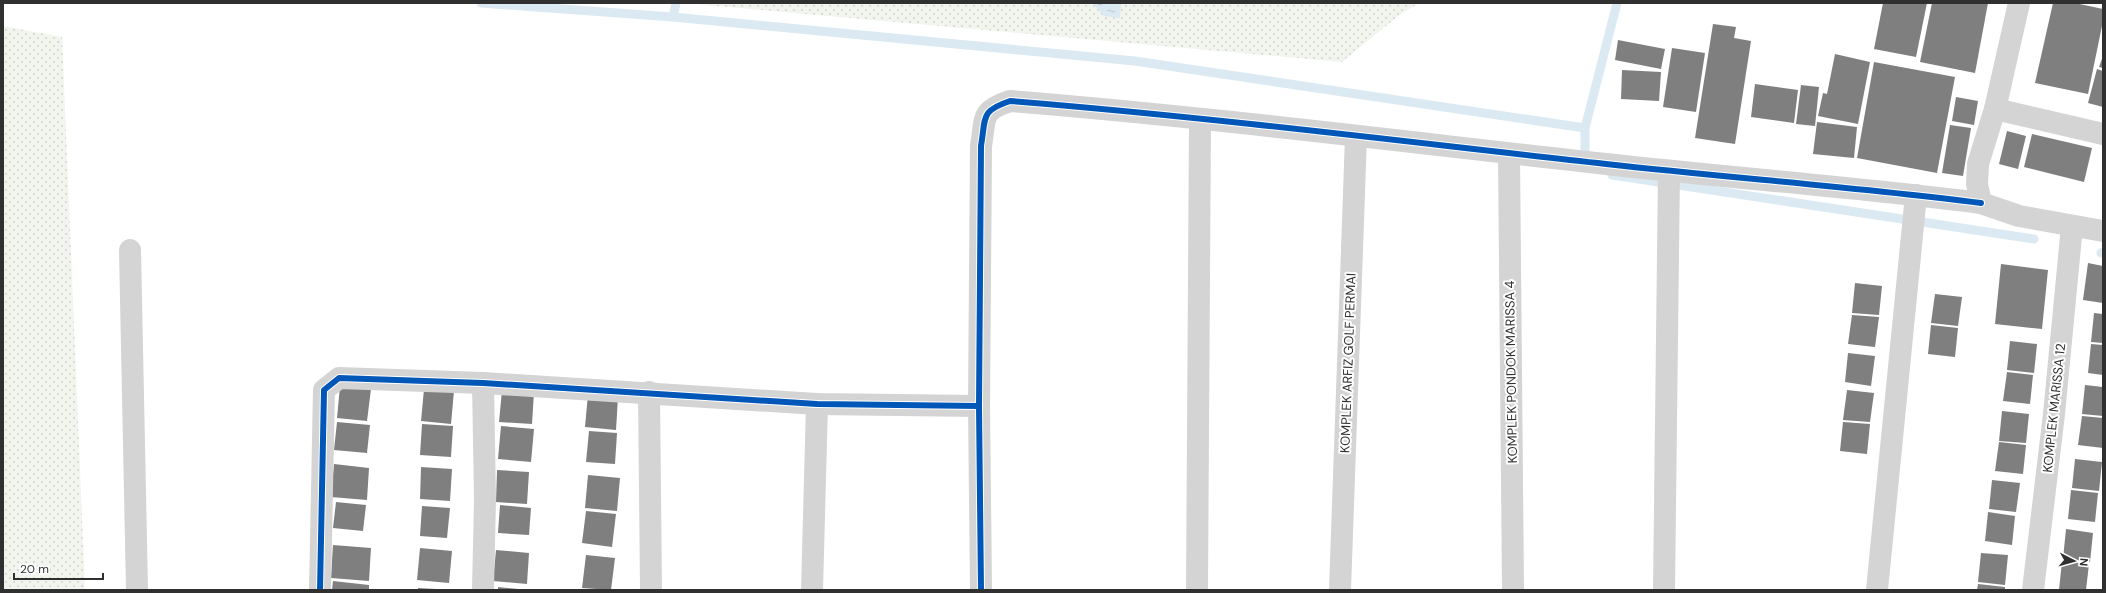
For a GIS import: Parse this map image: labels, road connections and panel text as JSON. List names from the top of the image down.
{
  "streets": {
    "street": ["KOMPLEK ARFIZ GOLF PERMAI", "KOMPLEK PONDOK MARISSA 4", "KOMPLEK MARISSA 12"]
  },
  "scale_bar": "20 m",
  "north": "right"
}
